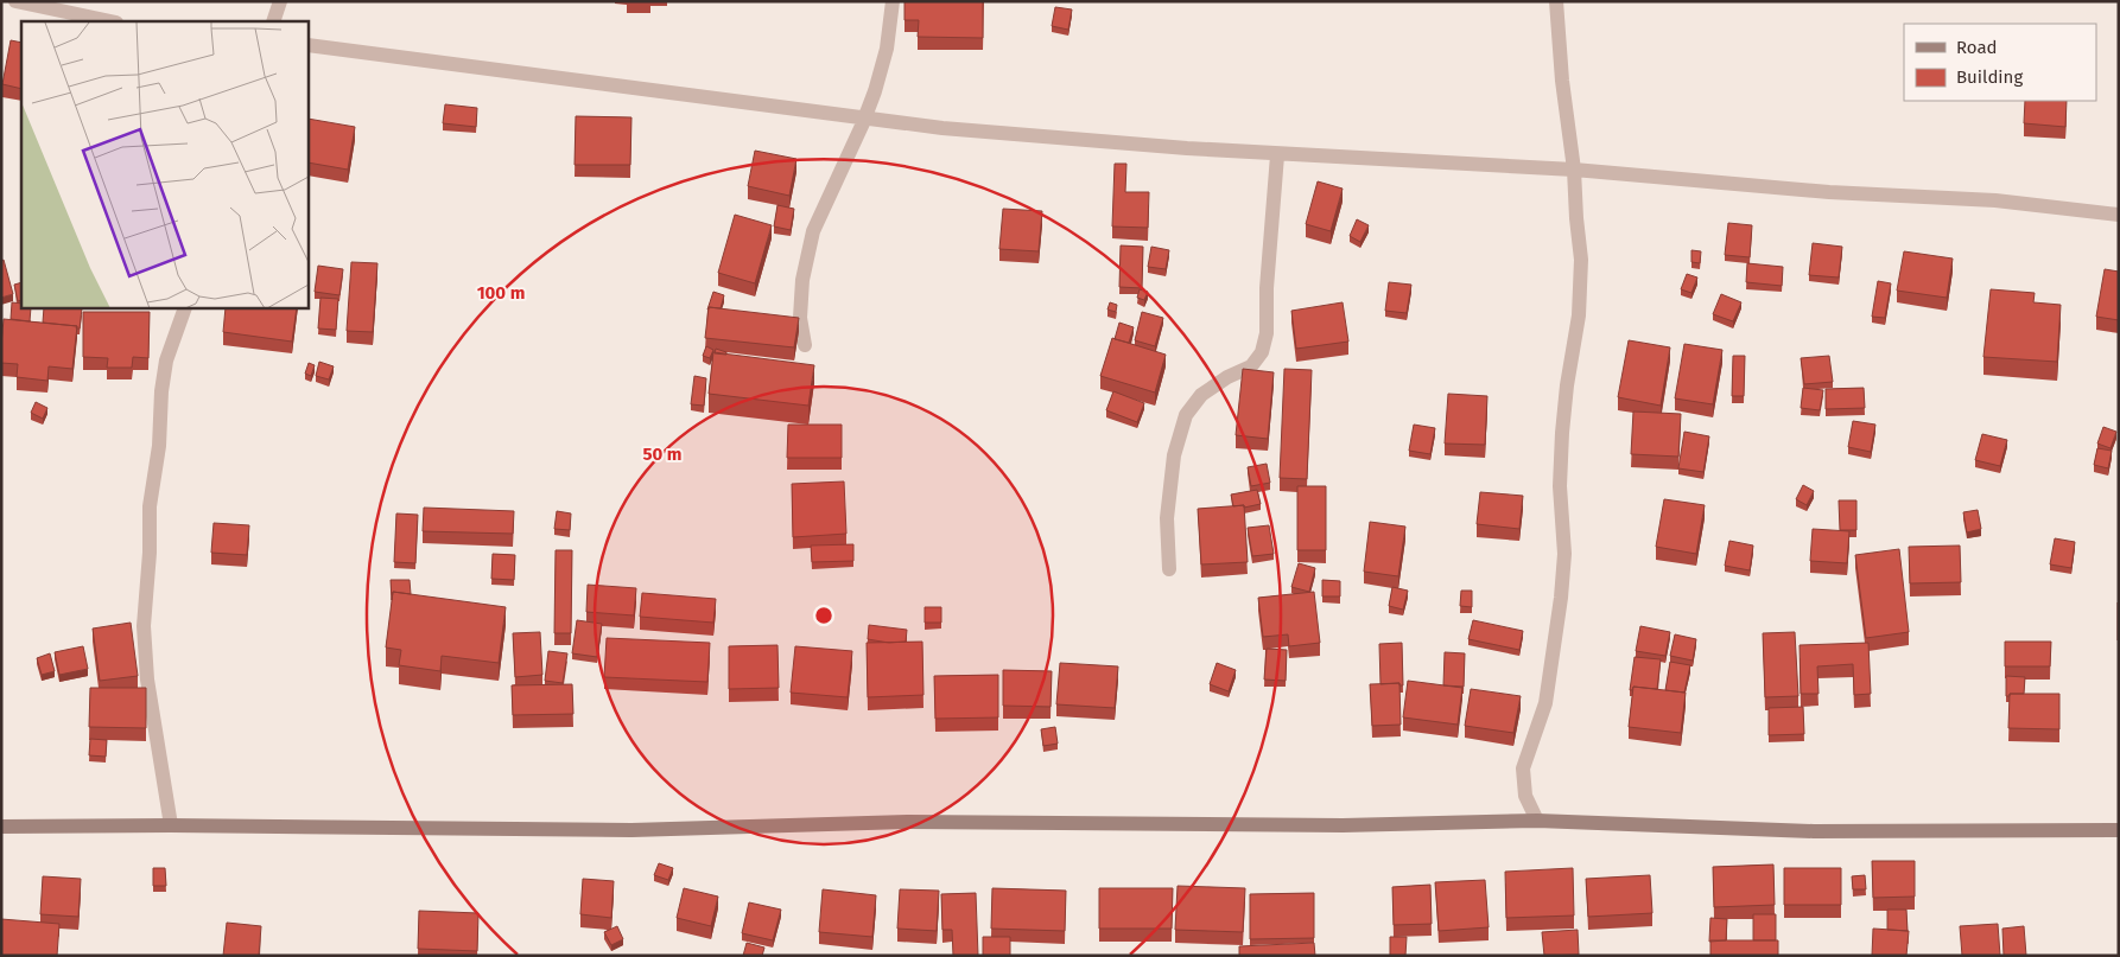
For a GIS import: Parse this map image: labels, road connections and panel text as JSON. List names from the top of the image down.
{
  "legend": ["Road", "Building"],
  "rings": ["100 m", "50 m"]
}
